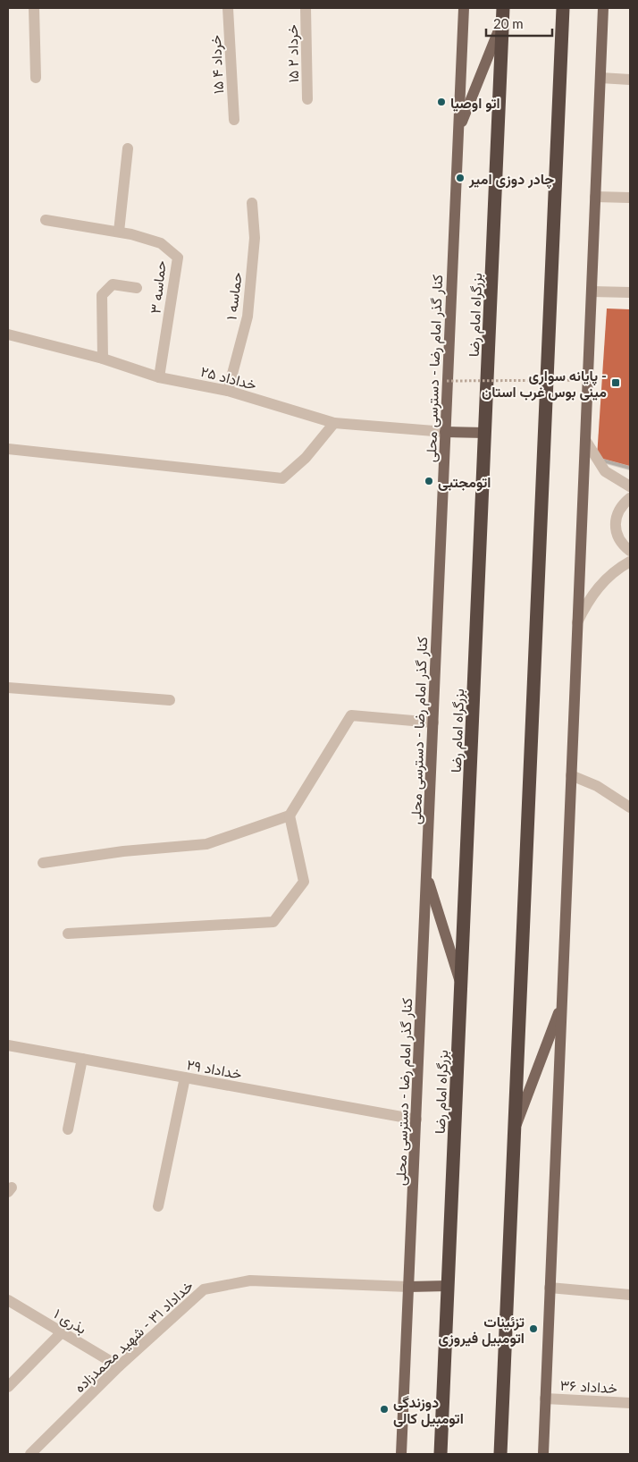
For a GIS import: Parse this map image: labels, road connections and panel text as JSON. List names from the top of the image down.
{
  "streets": {
    "highway": ["بزرگراه امام رضا"],
    "main road": ["کنار گذر امام رضا - دسترسی محلی"],
    "street": [
      "۱۵ خرداد ۲",
      "۱۵ خرداد ۴",
      "حماسه ۳",
      "حماسه ۱",
      "خداداد ۲۵",
      "خداداد ۲۹",
      "بذری ۱",
      "خداداد ۳۱ - شهید محمدزاده",
      "خداداد ۳۶"
    ]
  },
  "crossings": [
    ["حماسه ۳", "خداداد ۲۵"],
    ["حماسه ۱", "خداداد ۲۵"],
    ["کنار گذر امام رضا - دسترسی محلی", "خداداد ۲۵"],
    ["کنار گذر امام رضا - دسترسی محلی", "خداداد ۲۹"],
    ["کنار گذر امام رضا - دسترسی محلی", "خداداد ۳۱ - شهید محمدزاده"],
    ["بذری ۱", "خداداد ۳۱ - شهید محمدزاده"]
  ],
  "places": {
    "other": [
      "اتو اوصیا",
      "چادر دوزی امیر",
      "اتومجتبی",
      "تزئینات اتومبیل فیروزی",
      "دوزندگی اتومبیل کالی"
    ],
    "transit": ["پایانه سواری - مینی بوس غرب استان"]
  },
  "scale_bar": "20 m"
}
